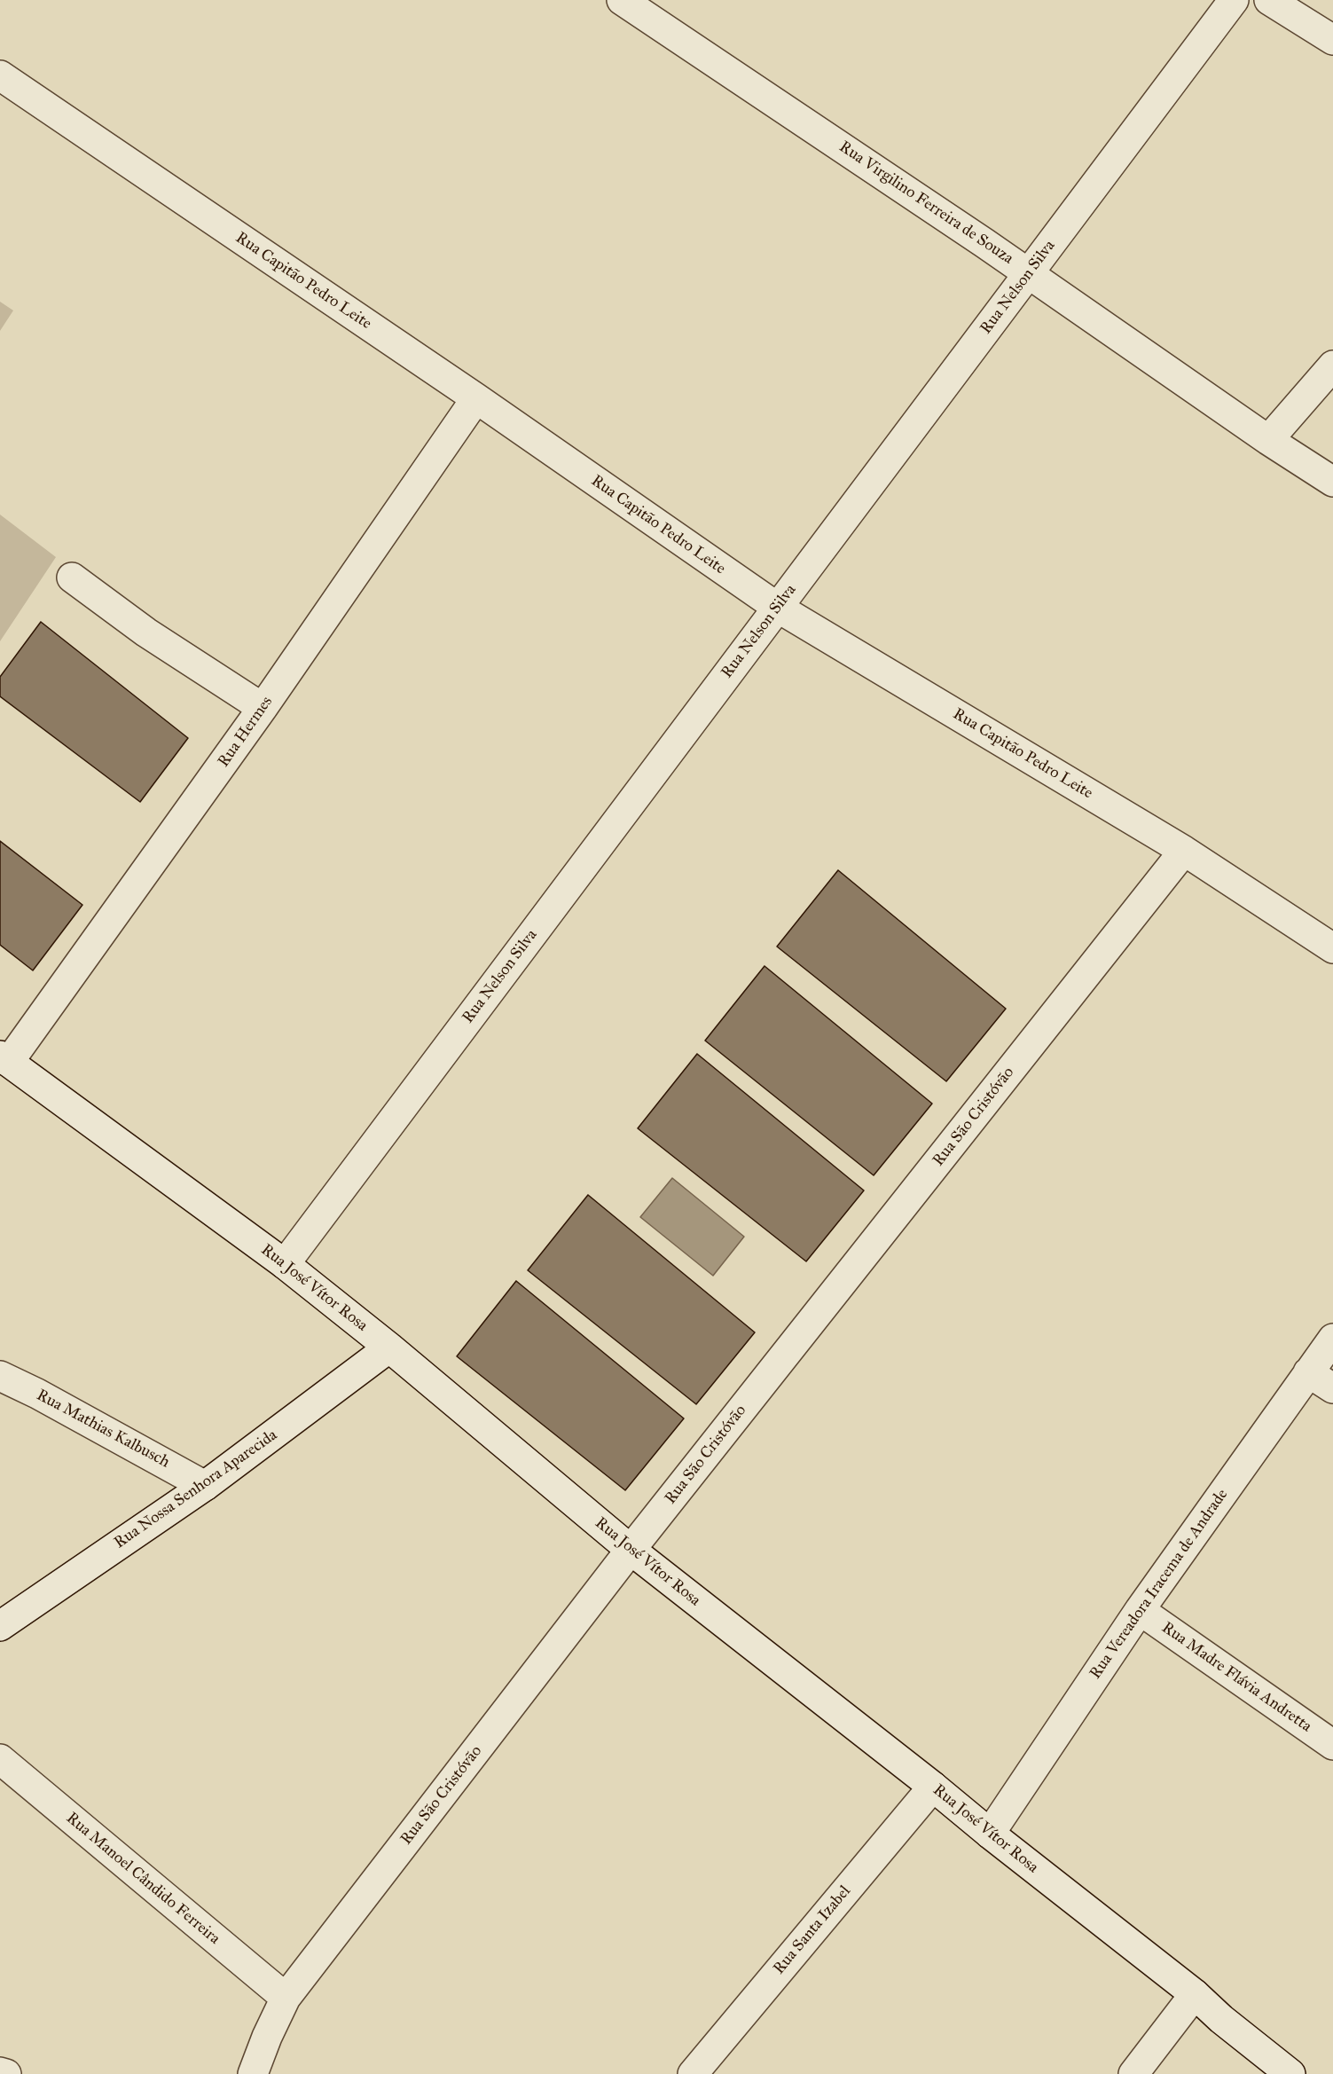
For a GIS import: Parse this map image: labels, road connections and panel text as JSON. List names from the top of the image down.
{
  "streets": {
    "street": [
      "Rua Virgilino Ferreira de Souza",
      "Rua Capitão Pedro Leite",
      "Rua Nelson Silva",
      "Rua Hermes",
      "Rua São Cristóvão",
      "Rua José Vítor Rosa",
      "Rua Mathias Kalbusch",
      "Rua Nossa Senhora Aparecida",
      "Rua Vereadora Iracema de Andrade",
      "Rua Madre Flávia Andretta",
      "Rua Manoel Cândido Ferreira",
      "Rua Santa Izabel"
    ]
  },
  "crossings": [
    ["Rua Virgilino Ferreira de Souza", "Rua Nelson Silva"],
    ["Rua Capitão Pedro Leite", "Rua Nelson Silva"],
    ["Rua Capitão Pedro Leite", "Rua Hermes"],
    ["Rua Capitão Pedro Leite", "Rua São Cristóvão"],
    ["Rua Nelson Silva", "Rua José Vítor Rosa"],
    ["Rua Hermes", "Rua José Vítor Rosa"],
    ["Rua São Cristóvão", "Rua José Vítor Rosa"],
    ["Rua São Cristóvão", "Rua Manoel Cândido Ferreira"],
    ["Rua José Vítor Rosa", "Rua Nossa Senhora Aparecida"],
    ["Rua José Vítor Rosa", "Rua Vereadora Iracema de Andrade"],
    ["Rua José Vítor Rosa", "Rua Santa Izabel"],
    ["Rua Mathias Kalbusch", "Rua Nossa Senhora Aparecida"],
    ["Rua Vereadora Iracema de Andrade", "Rua Madre Flávia Andretta"]
  ]
}
